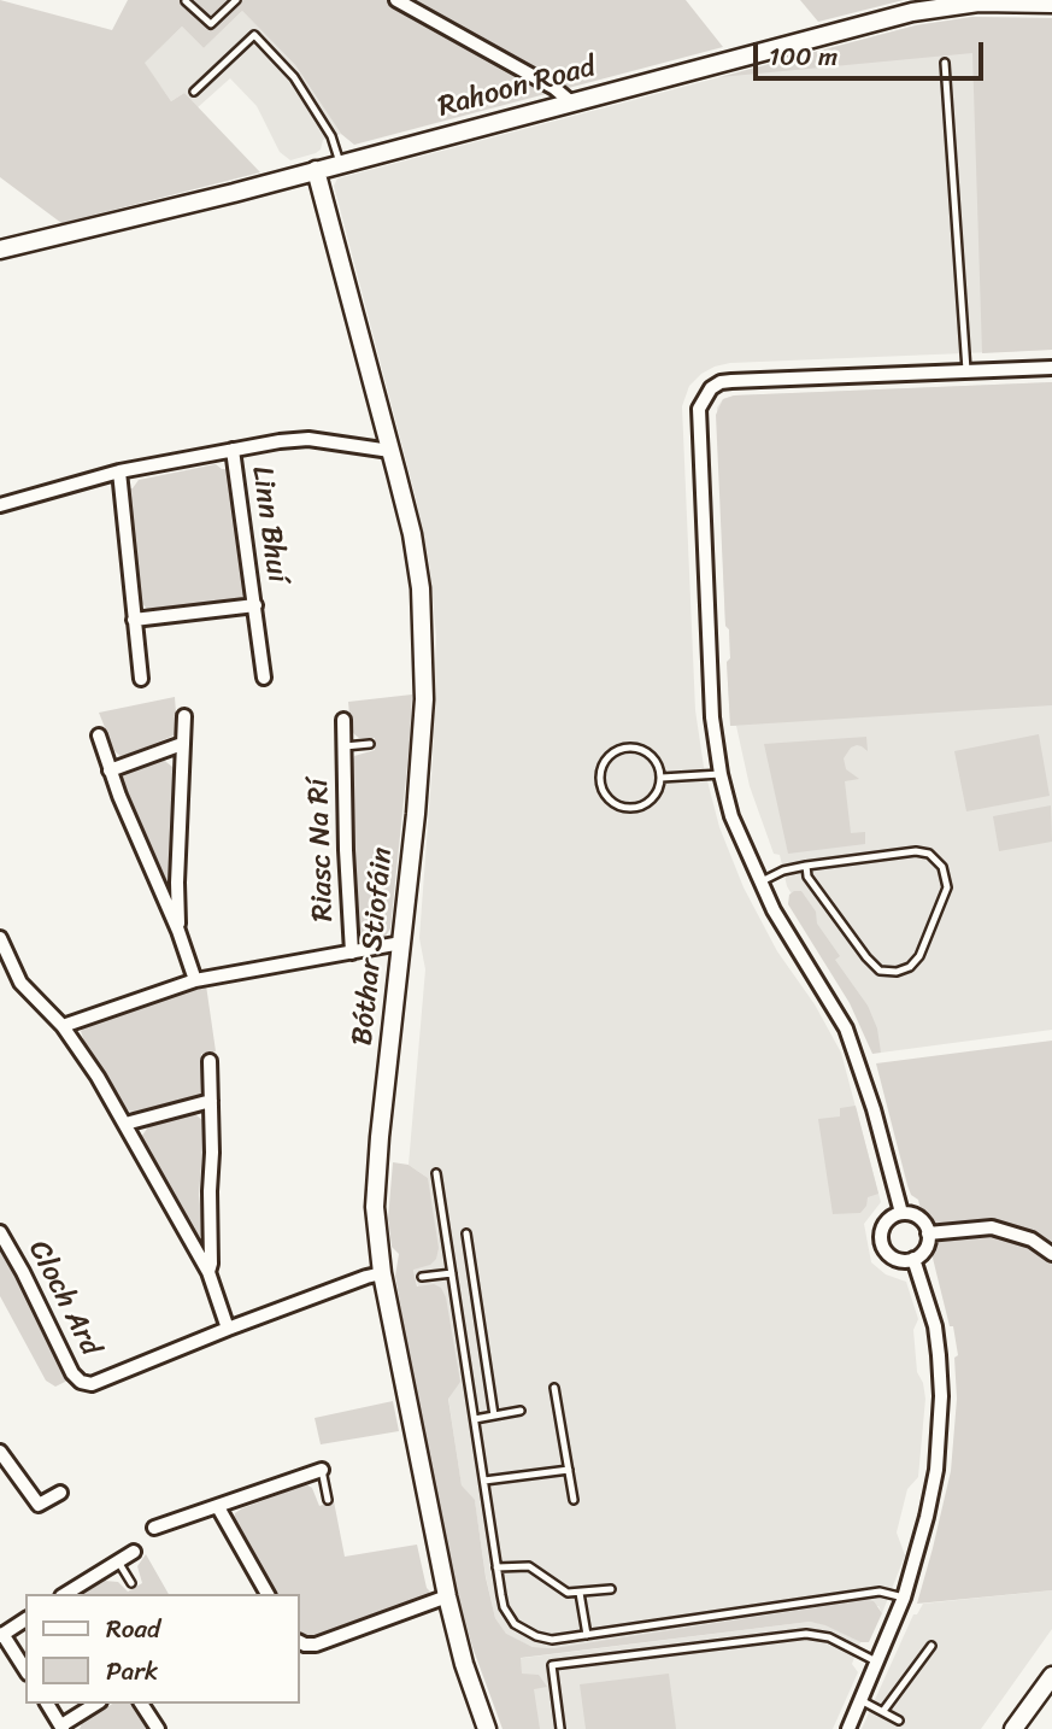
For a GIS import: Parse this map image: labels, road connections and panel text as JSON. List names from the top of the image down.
{
  "streets": {
    "street": [
      "Rahoon Road",
      "Linn Bhuí",
      "Riasc Na Rí",
      "Bóthar Stiofáin",
      "Cloch Ard"
    ]
  },
  "crossings": [
    ["Rahoon Road", "Bóthar Stiofáin"],
    ["Linn Bhuí", "Bóthar Stiofáin"],
    ["Riasc Na Rí", "Bóthar Stiofáin"],
    ["Bóthar Stiofáin", "Cloch Ard"]
  ],
  "legend": ["Road", "Park"],
  "scale_bar": "100 m"
}
